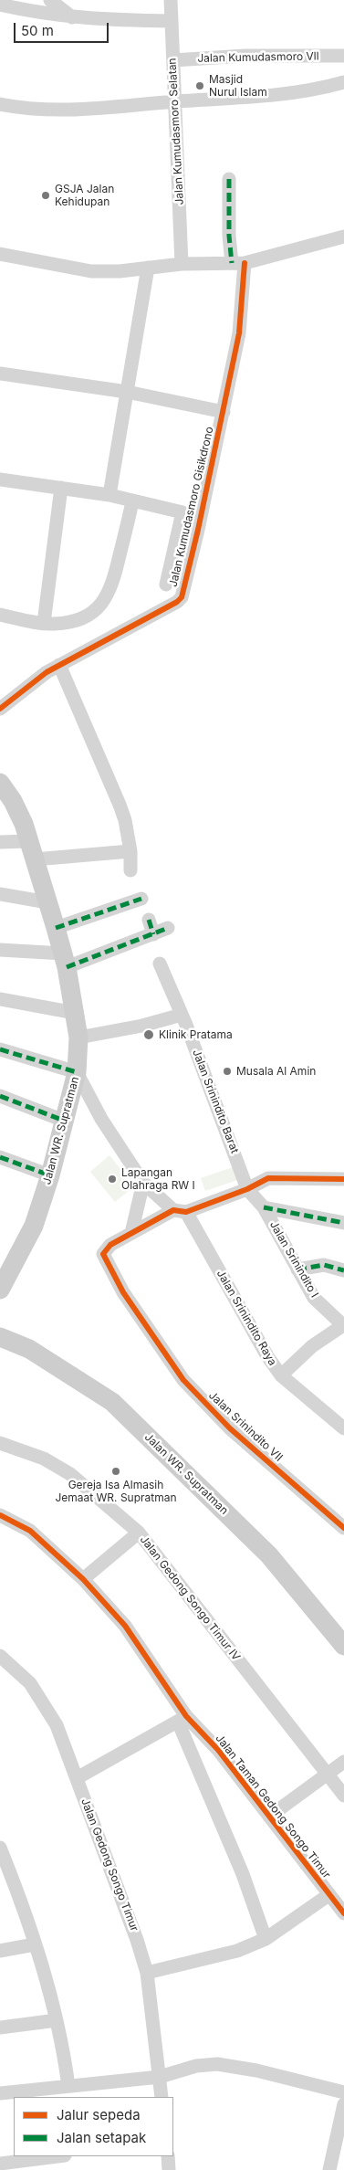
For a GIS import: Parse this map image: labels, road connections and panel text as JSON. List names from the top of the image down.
{
  "streets": {
    "main road": ["Jalan WR. Supratman"],
    "street": [
      "Jalan Kumudasmoro Vll",
      "Jalan Kumudasmoro Selatan",
      "Jalan Kumudasmoro Gisikdrono",
      "Jalan Srinindito Barat",
      "Jalan Srinindito I",
      "Jalan Srinindito Raya",
      "Jalan Srinindito VII",
      "Jalan Gedong Songo Timur IV",
      "Jalan Taman Gedong Songo Timur",
      "Jalan Gedong Songo Timur"
    ]
  },
  "crossings": [
    ["Jalan Kumudasmoro Vll", "Jalan Kumudasmoro Selatan"],
    ["Jalan Srinindito Barat", "Jalan Srinindito I"],
    ["Jalan WR. Supratman", "Jalan Srinindito Raya"]
  ],
  "places": [
    "Masjid Nurul Islam",
    "GSJA Jalan Kehidupan",
    "Klinik Pratama",
    "Musala Al Amin",
    "Lapangan Olahraga RW I",
    "Gereja Isa Almasih Jemaat WR. Supratman"
  ],
  "legend": ["Jalur sepeda", "Jalan setapak"],
  "scale_bar": "50 m"
}
